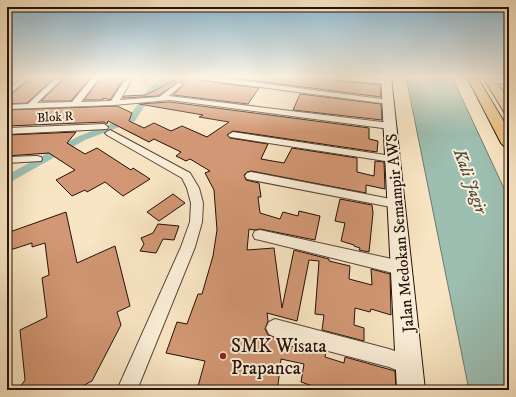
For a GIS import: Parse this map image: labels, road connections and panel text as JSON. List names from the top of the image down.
{
  "streets": {
    "street": ["Blok R", "Jalan Medokan Semampir AWS"]
  },
  "water": ["Kali Jagir"],
  "places": ["SMK Wisata Prapanca"]
}
